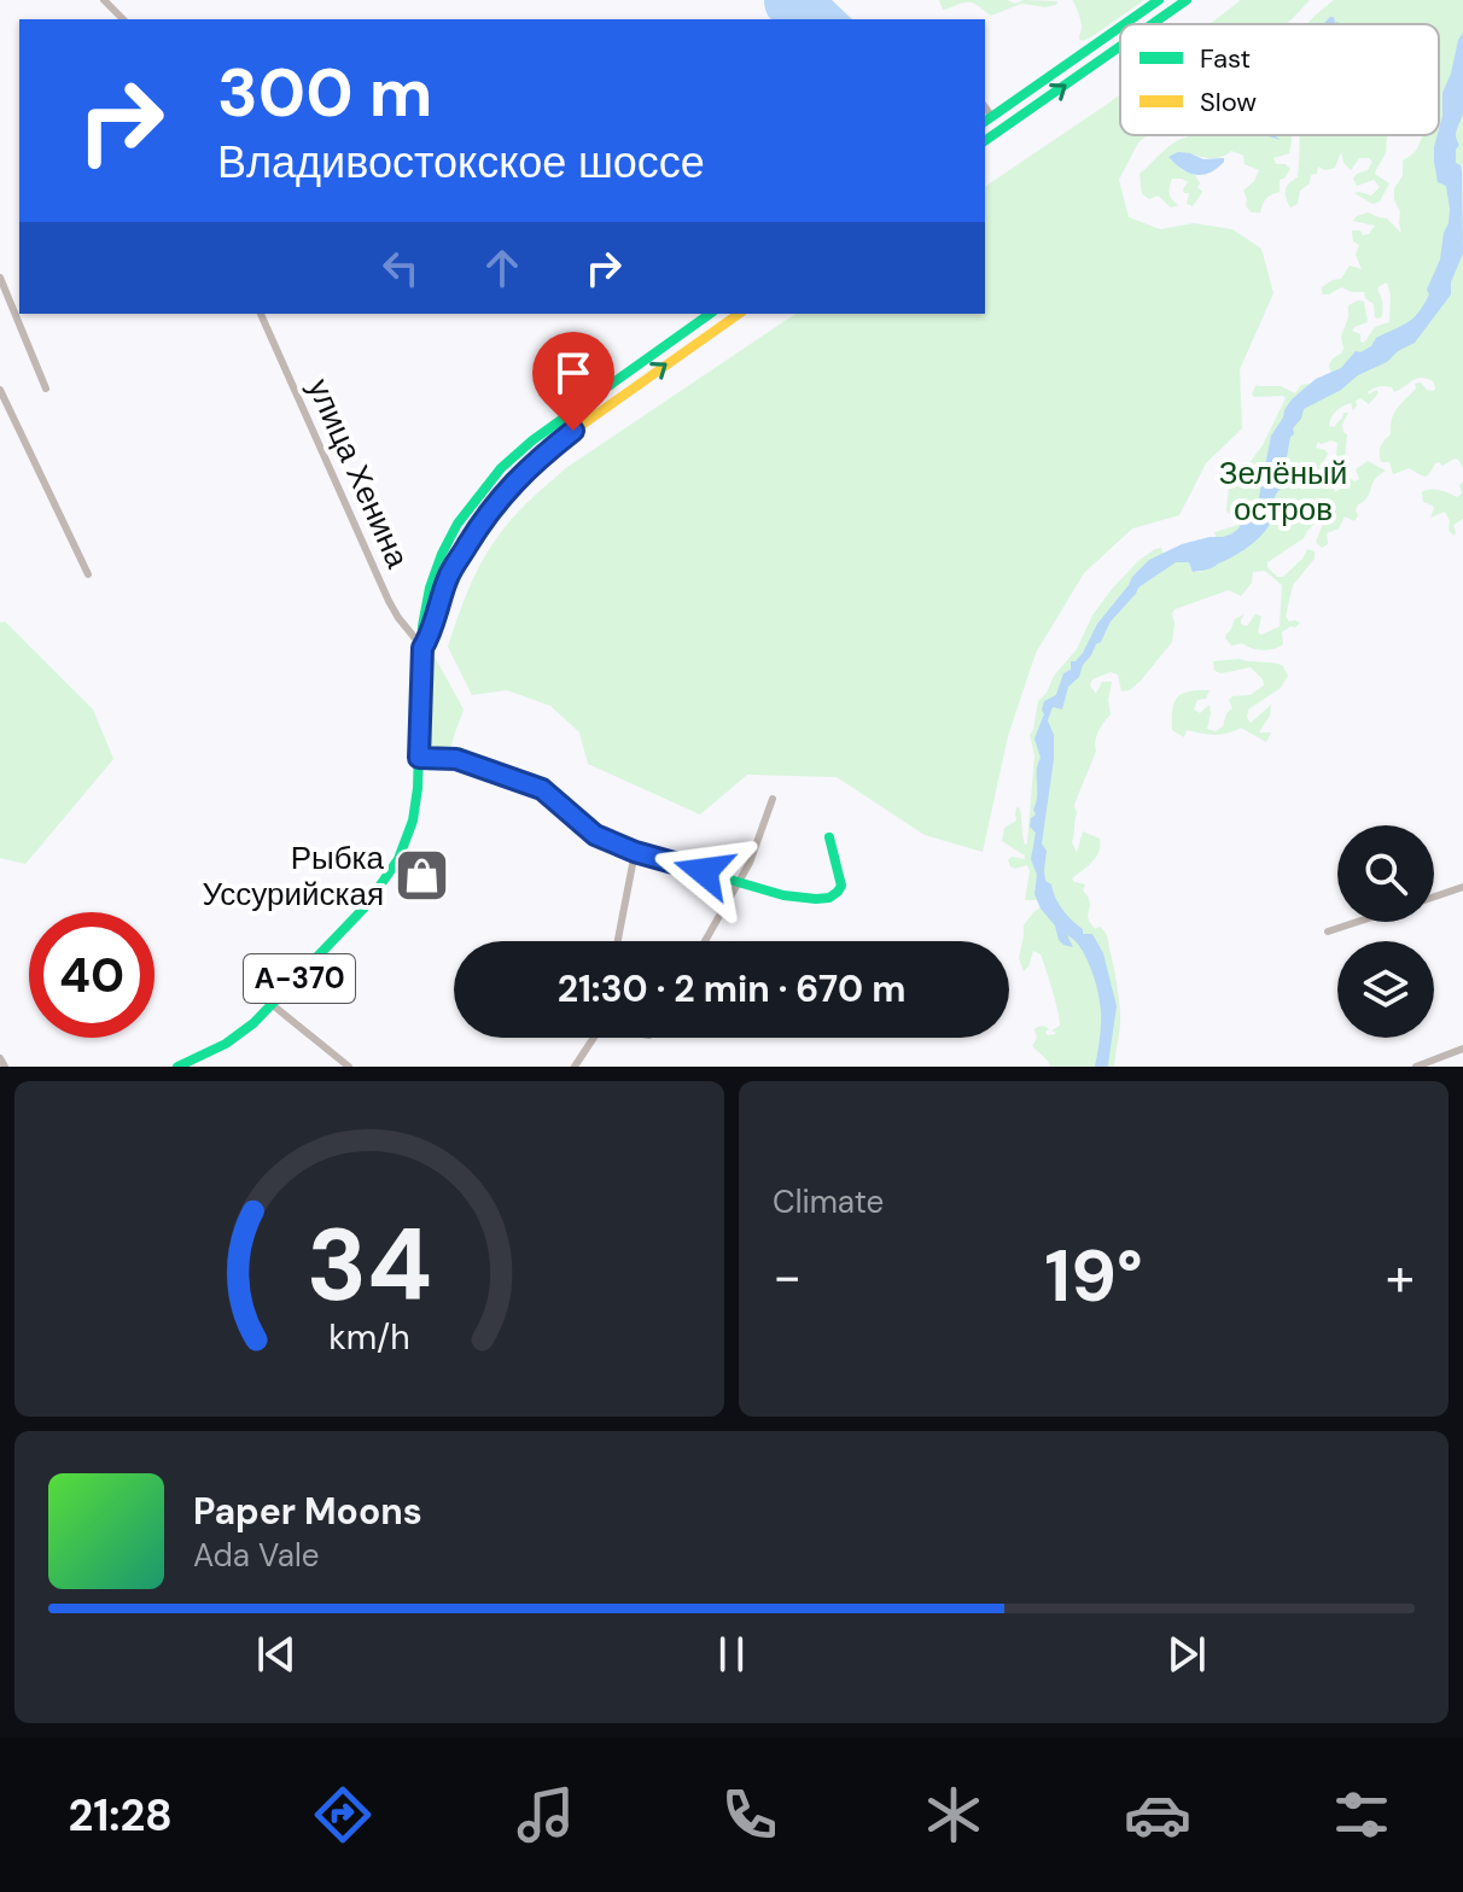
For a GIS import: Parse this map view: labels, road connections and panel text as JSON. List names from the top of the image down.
{
  "streets": {
    "main road": ["А-370"],
    "street": ["улица Хенина"]
  },
  "crossings": [
    ["улица Хенина", "А-370"]
  ],
  "parks": ["Зелёный остров"],
  "places": {
    "shop": ["Рыбка Уссурийская"]
  },
  "legend": ["Fast", "Slow"],
  "page": {
    "turn": ["300 m", "Владивостокское шоссе"],
    "limit": "40",
    "trip": "21:30 · 2 min · 670 m",
    "tile": "Climate",
    "heat": ["−", "19°", "+"],
    "song": ["Paper Moons", "Ada Vale"],
    "tabs": "21:28",
    "gauge": ["34", "km/h"]
  }
}
